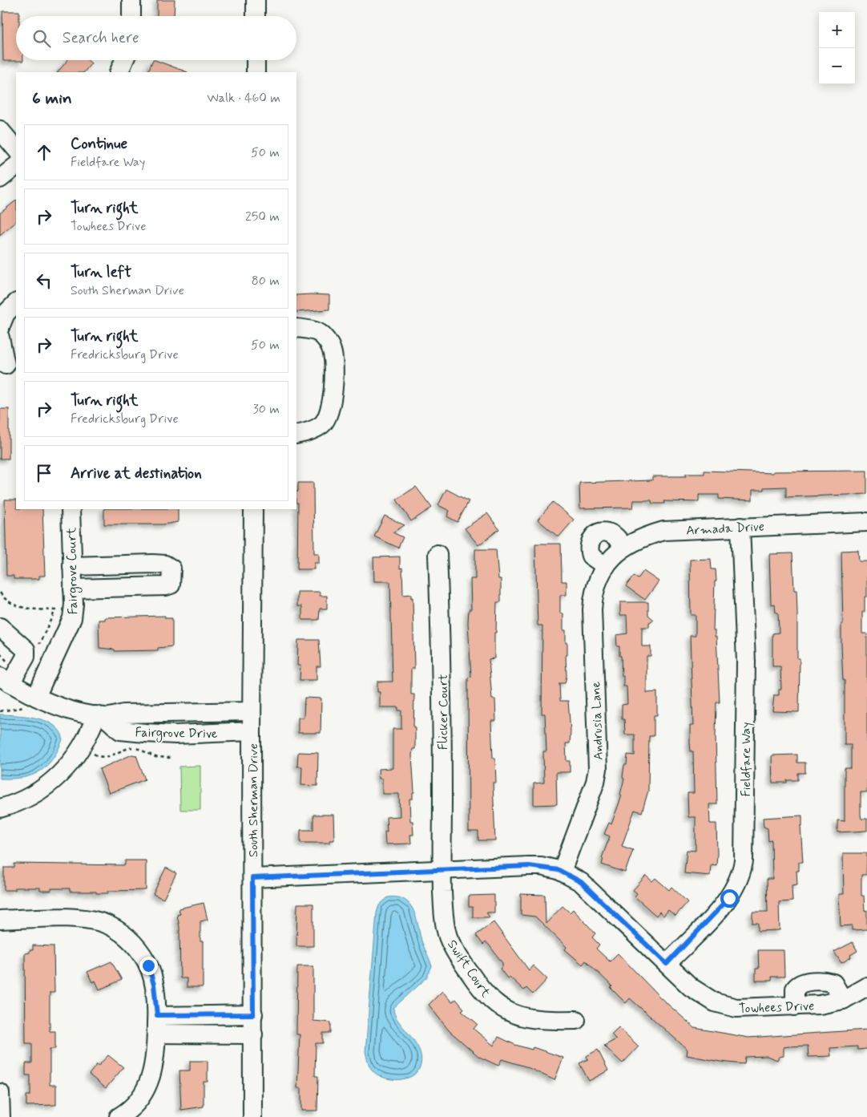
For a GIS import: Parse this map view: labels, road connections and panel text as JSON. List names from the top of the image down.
{
  "streets": {
    "street": [
      "Armada Drive",
      "Fairgrove Court",
      "Flicker Court",
      "Andrusia Lane",
      "Fairgrove Drive",
      "Fieldfare Way",
      "South Sherman Drive",
      "Swift Court",
      "Towhees Drive"
    ]
  },
  "crossings": [
    ["Armada Drive", "Andrusia Lane"],
    ["Armada Drive", "Fieldfare Way"],
    ["Fairgrove Court", "Fairgrove Drive"],
    ["Flicker Court", "Swift Court"],
    ["Flicker Court", "Towhees Drive"],
    ["Andrusia Lane", "Towhees Drive"],
    ["Fairgrove Drive", "South Sherman Drive"],
    ["Fieldfare Way", "Towhees Drive"],
    ["South Sherman Drive", "Towhees Drive"],
    ["Swift Court", "Towhees Drive"]
  ],
  "page": {
    "map_buttons": ["+", "−"],
    "search": "Search here",
    "heading": ["6 min", "Walk · 460 m"],
    "list": [
      ["Continue", "Fieldfare Way", "50 m"],
      ["Turn right", "Towhees Drive", "250 m"],
      ["Turn left", "South Sherman Drive", "80 m"],
      ["Turn right", "Fredricksburg Drive", "50 m"],
      ["Turn right", "Fredricksburg Drive", "30 m"],
      "Arrive at destination"
    ]
  }
}
